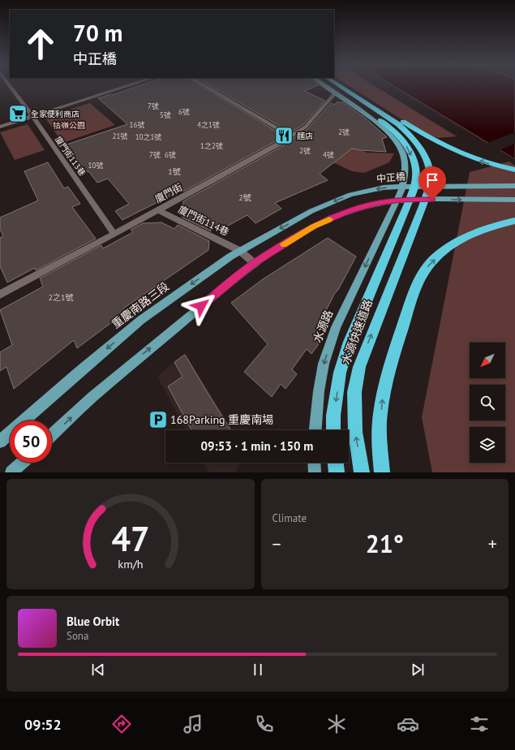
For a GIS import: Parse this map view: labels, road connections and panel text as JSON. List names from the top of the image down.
{
  "streets": {
    "highway": ["水源快速道路"],
    "main road": ["中正橋", "重慶南路三段", "水源路"],
    "street": ["廈門街113巷", "廈門街", "廈門街114巷"]
  },
  "crossings": [
    ["廈門街113巷", "廈門街"],
    ["中正橋", "重慶南路三段"],
    ["廈門街", "廈門街114巷"],
    ["廈門街114巷", "重慶南路三段"],
    ["水源路", "水源快速道路"]
  ],
  "one_way": ["水源路"],
  "parks": ["牯嶺公園"],
  "places": {
    "supermarket": ["全家便利商店"],
    "restaurant": ["麵店"],
    "parking": ["168Parking 重慶南場"]
  },
  "house_numbers": [
    "7號",
    "6號",
    "5號",
    "16號",
    "4之1號",
    "2號",
    "21號",
    "10之1號",
    "1之2號",
    "2號",
    "7號",
    "6號",
    "4號",
    "10號",
    "1號",
    "2號",
    "2之1號"
  ],
  "north": "bottom left",
  "page": {
    "turn": ["70 m", "中正橋"],
    "limit": "50",
    "trip": "09:53 · 1 min · 150 m",
    "tile": "Climate",
    "heat": ["−", "21°", "+"],
    "song": ["Blue Orbit", "Sona"],
    "tabs": "09:52",
    "gauge": ["47", "km/h"]
  }
}
